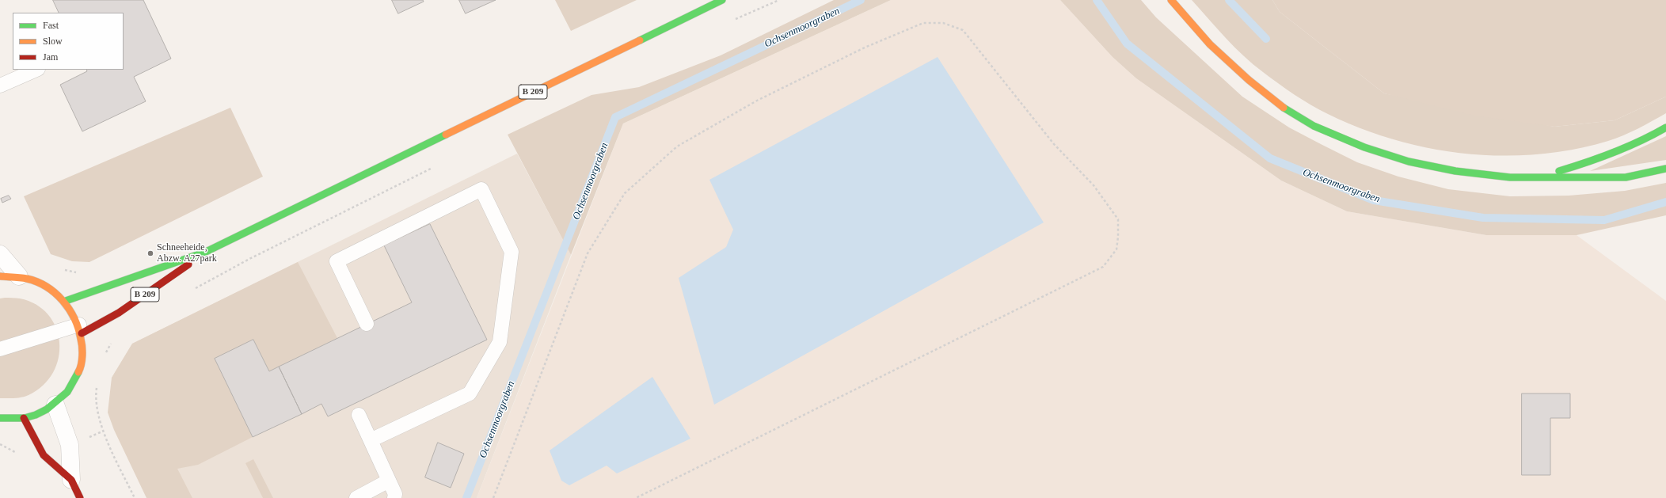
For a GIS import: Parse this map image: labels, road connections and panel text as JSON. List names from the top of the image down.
{
  "streets": {
    "main road": ["B 209"]
  },
  "water": ["Ochsenmoorgraben"],
  "places": ["Schneeheide, Abzw. A27park"],
  "legend": ["Fast", "Slow", "Jam"]
}
